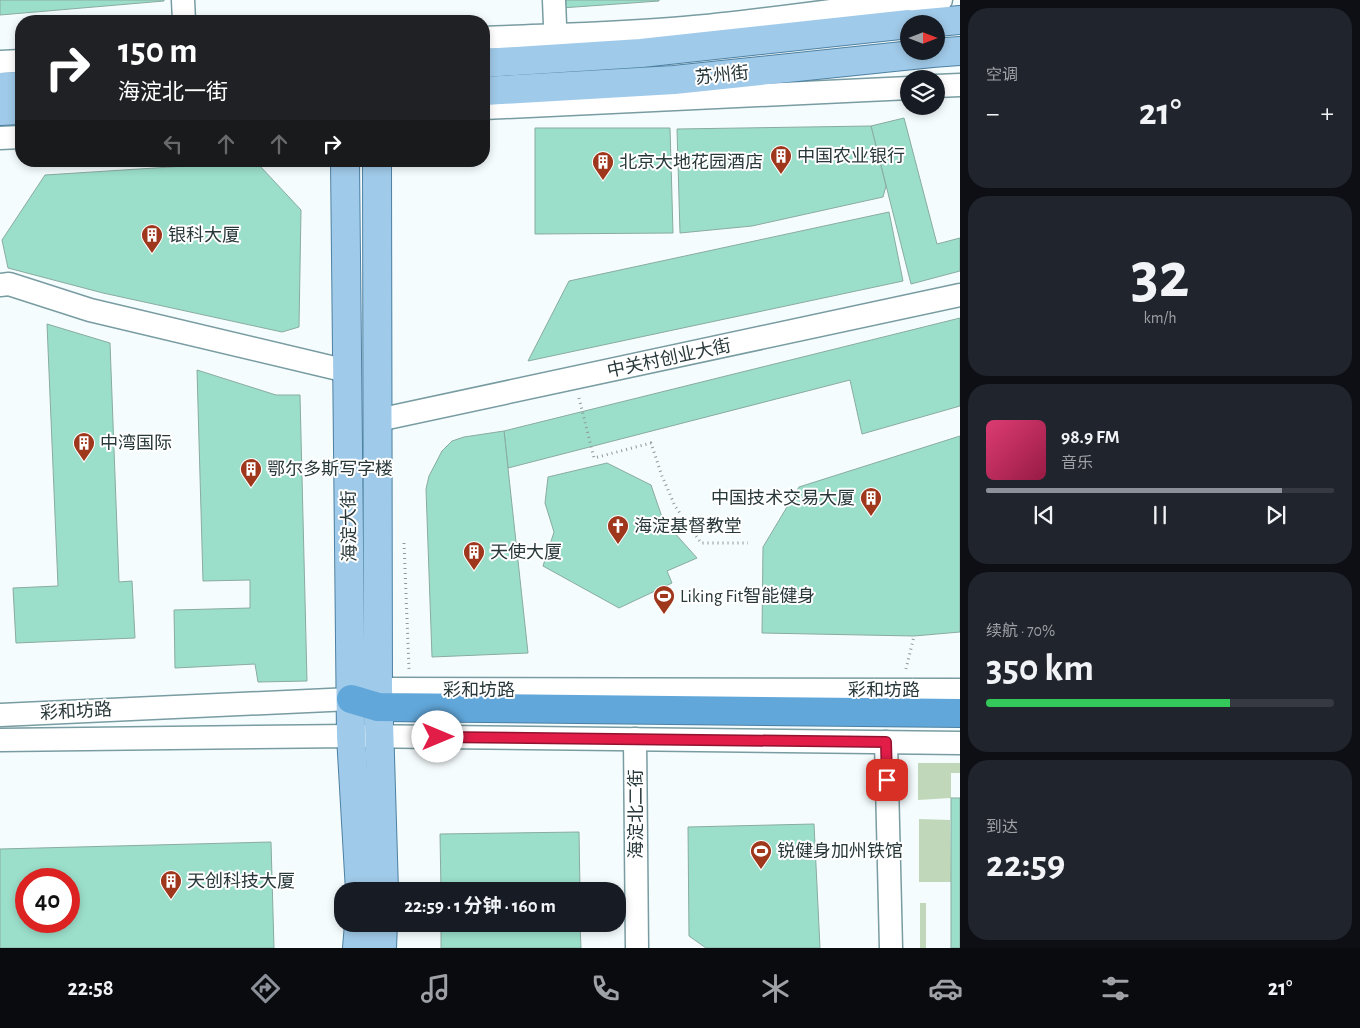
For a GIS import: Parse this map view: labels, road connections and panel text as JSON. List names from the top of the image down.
{
  "streets": {
    "main road": ["苏州街", "海淀大街"],
    "street": ["中关村创业大街", "彩和坊路", "海淀北二街"]
  },
  "crossings": [
    ["中关村创业大街", "海淀大街"],
    ["海淀大街", "彩和坊路"],
    ["彩和坊路", "海淀北二街"]
  ],
  "places": {
    "building": [
      "中国农业银行",
      "北京大地花园酒店",
      "银科大厦",
      "中湾国际",
      "鄂尔多斯写字楼",
      "中国技术交易大厦",
      "天使大厦",
      "天创科技大厦"
    ],
    "church": ["海淀基督教堂"],
    "sports": ["Liking Fit智能健身", "锐健身加州铁馆"]
  },
  "north": "right",
  "page": {
    "tile": [
      "空调",
      ["32", "km/h"],
      ["续航 · 70%", "350 km"],
      ["到达", "22:59"]
    ],
    "turn": ["150 m", "海淀北一街"],
    "heat": ["−", "21°", "+"],
    "song": ["98.9 FM", "音乐"],
    "limit": "40",
    "trip": "22:59 · 1 分钟 · 160 m",
    "tabs": ["22:58", "21°"]
  }
}
